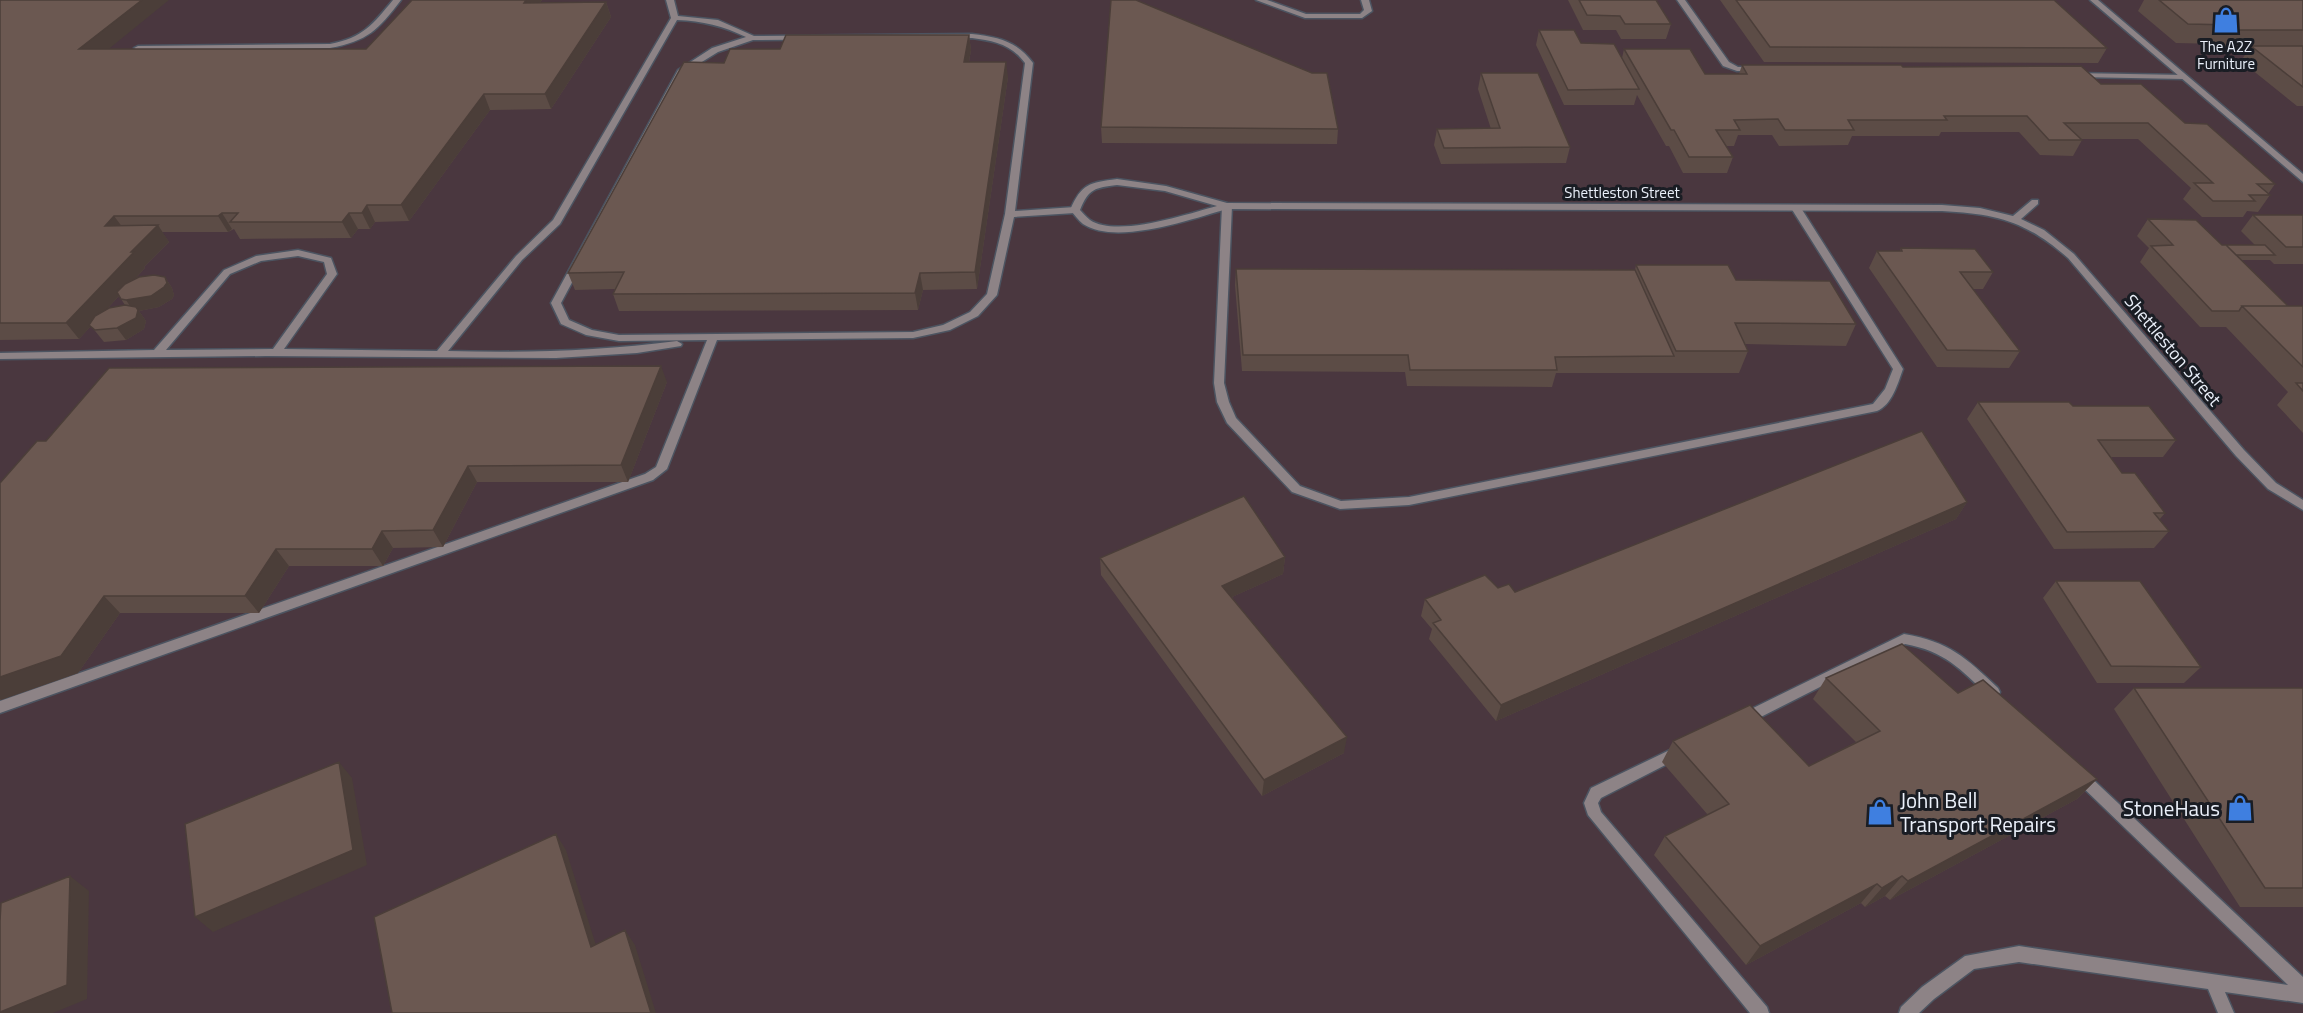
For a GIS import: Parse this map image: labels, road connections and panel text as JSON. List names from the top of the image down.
{
  "streets": {
    "street": ["Shettleston Street"]
  },
  "places": {
    "shop": ["The A2Z Furniture", "StoneHaus", "John Bell Transport Repairs"]
  }
}
